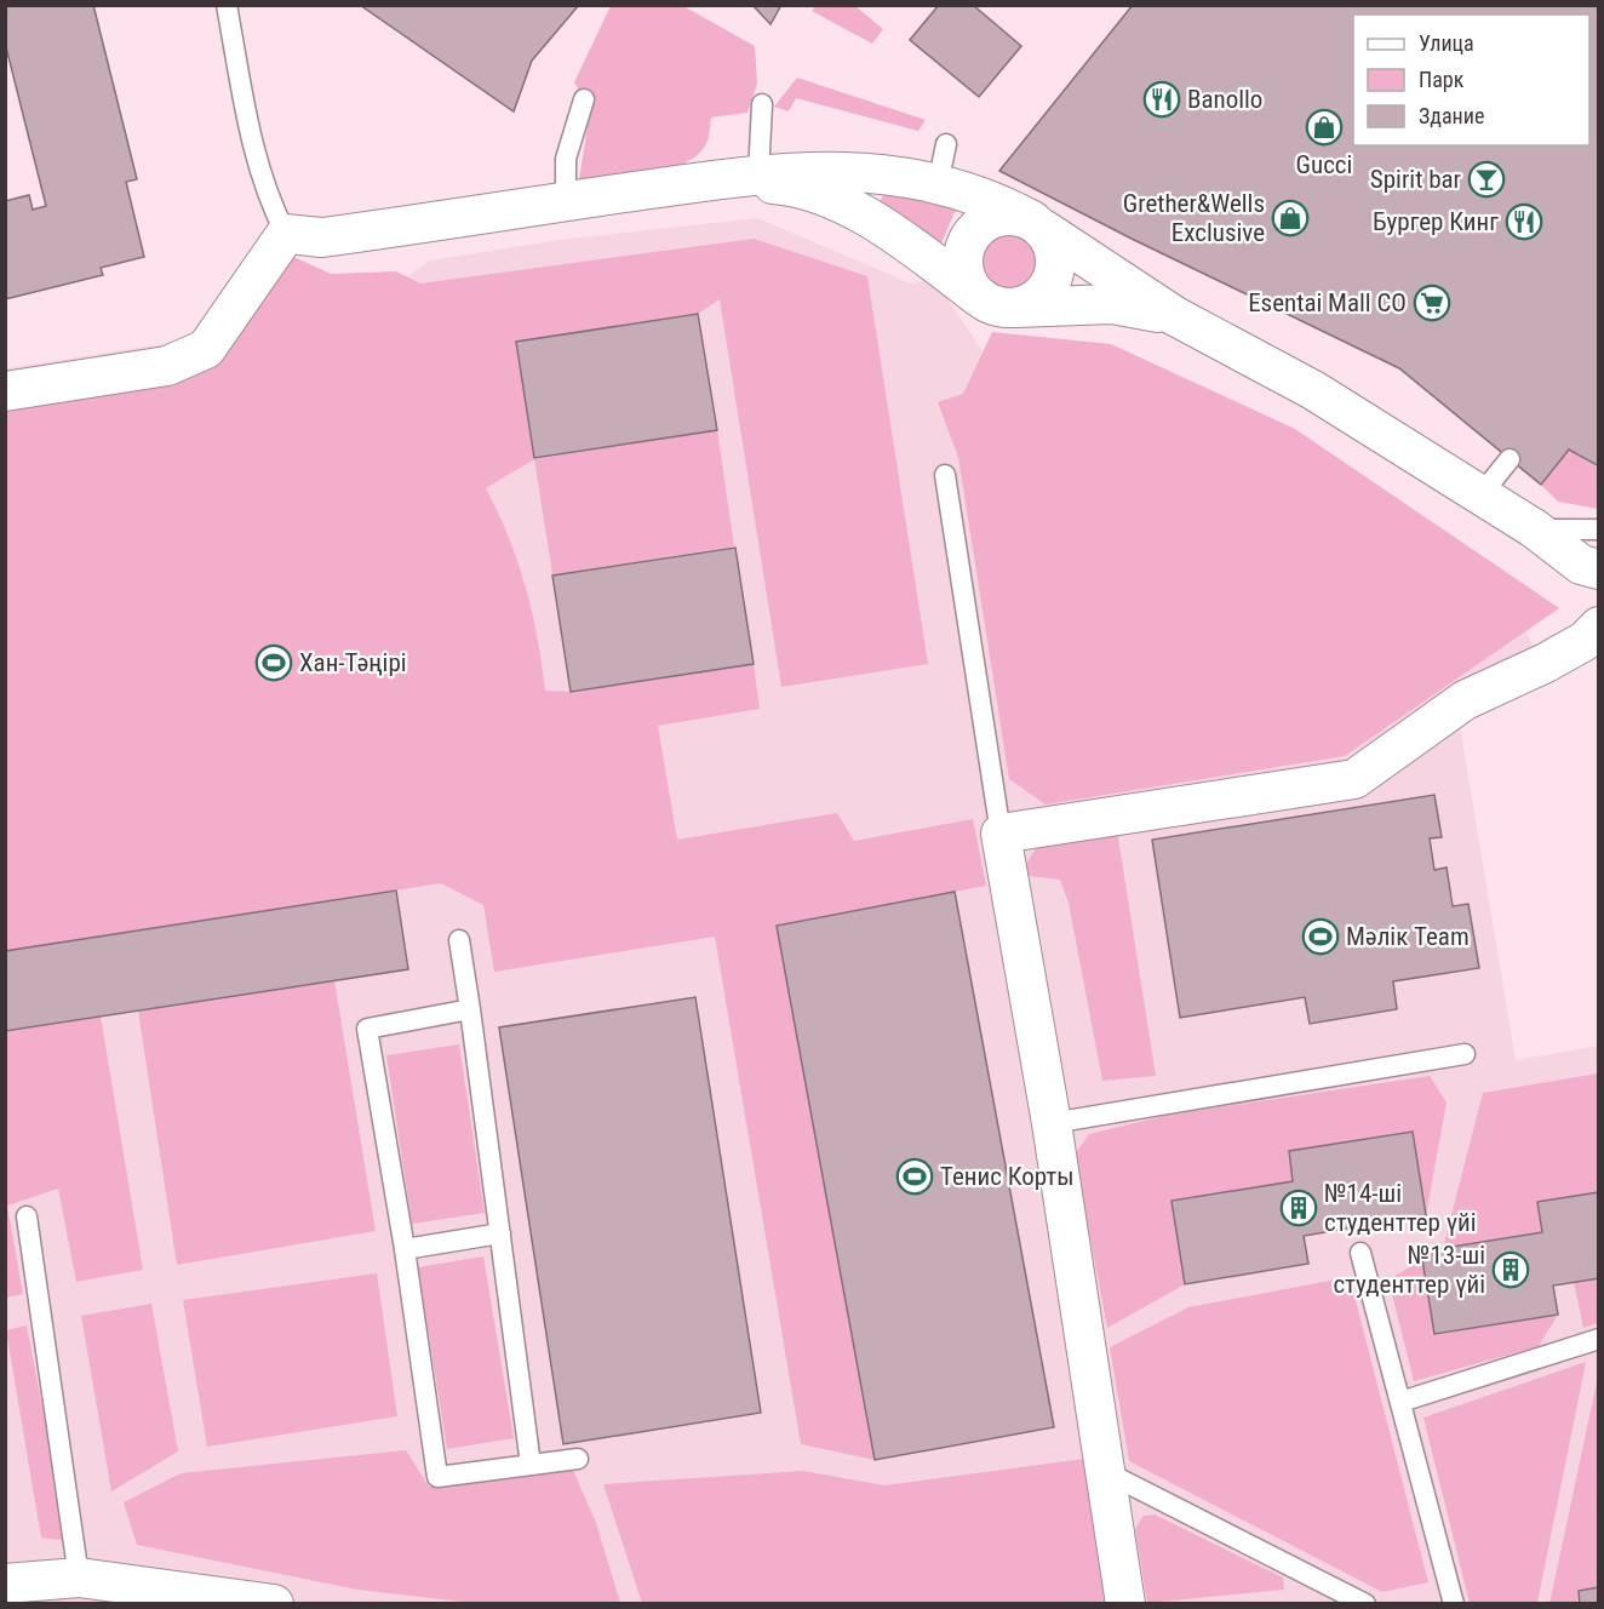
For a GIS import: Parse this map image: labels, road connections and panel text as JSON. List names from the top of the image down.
{
  "places": {
    "restaurant": ["Banollo", "Бургер Кинг"],
    "shop": ["Gucci", "Grether&Wells Exclusive"],
    "bar": ["Spirit bar"],
    "supermarket": ["Esentai Mall СО"],
    "sports": ["Хан-Тәңірі", "Мәлік Team", "Тенис Корты"],
    "building": ["№14-ші студенттер үйі", "№13-ші студенттер үйі"]
  },
  "legend": ["Улица", "Парк", "Здание"]
}
